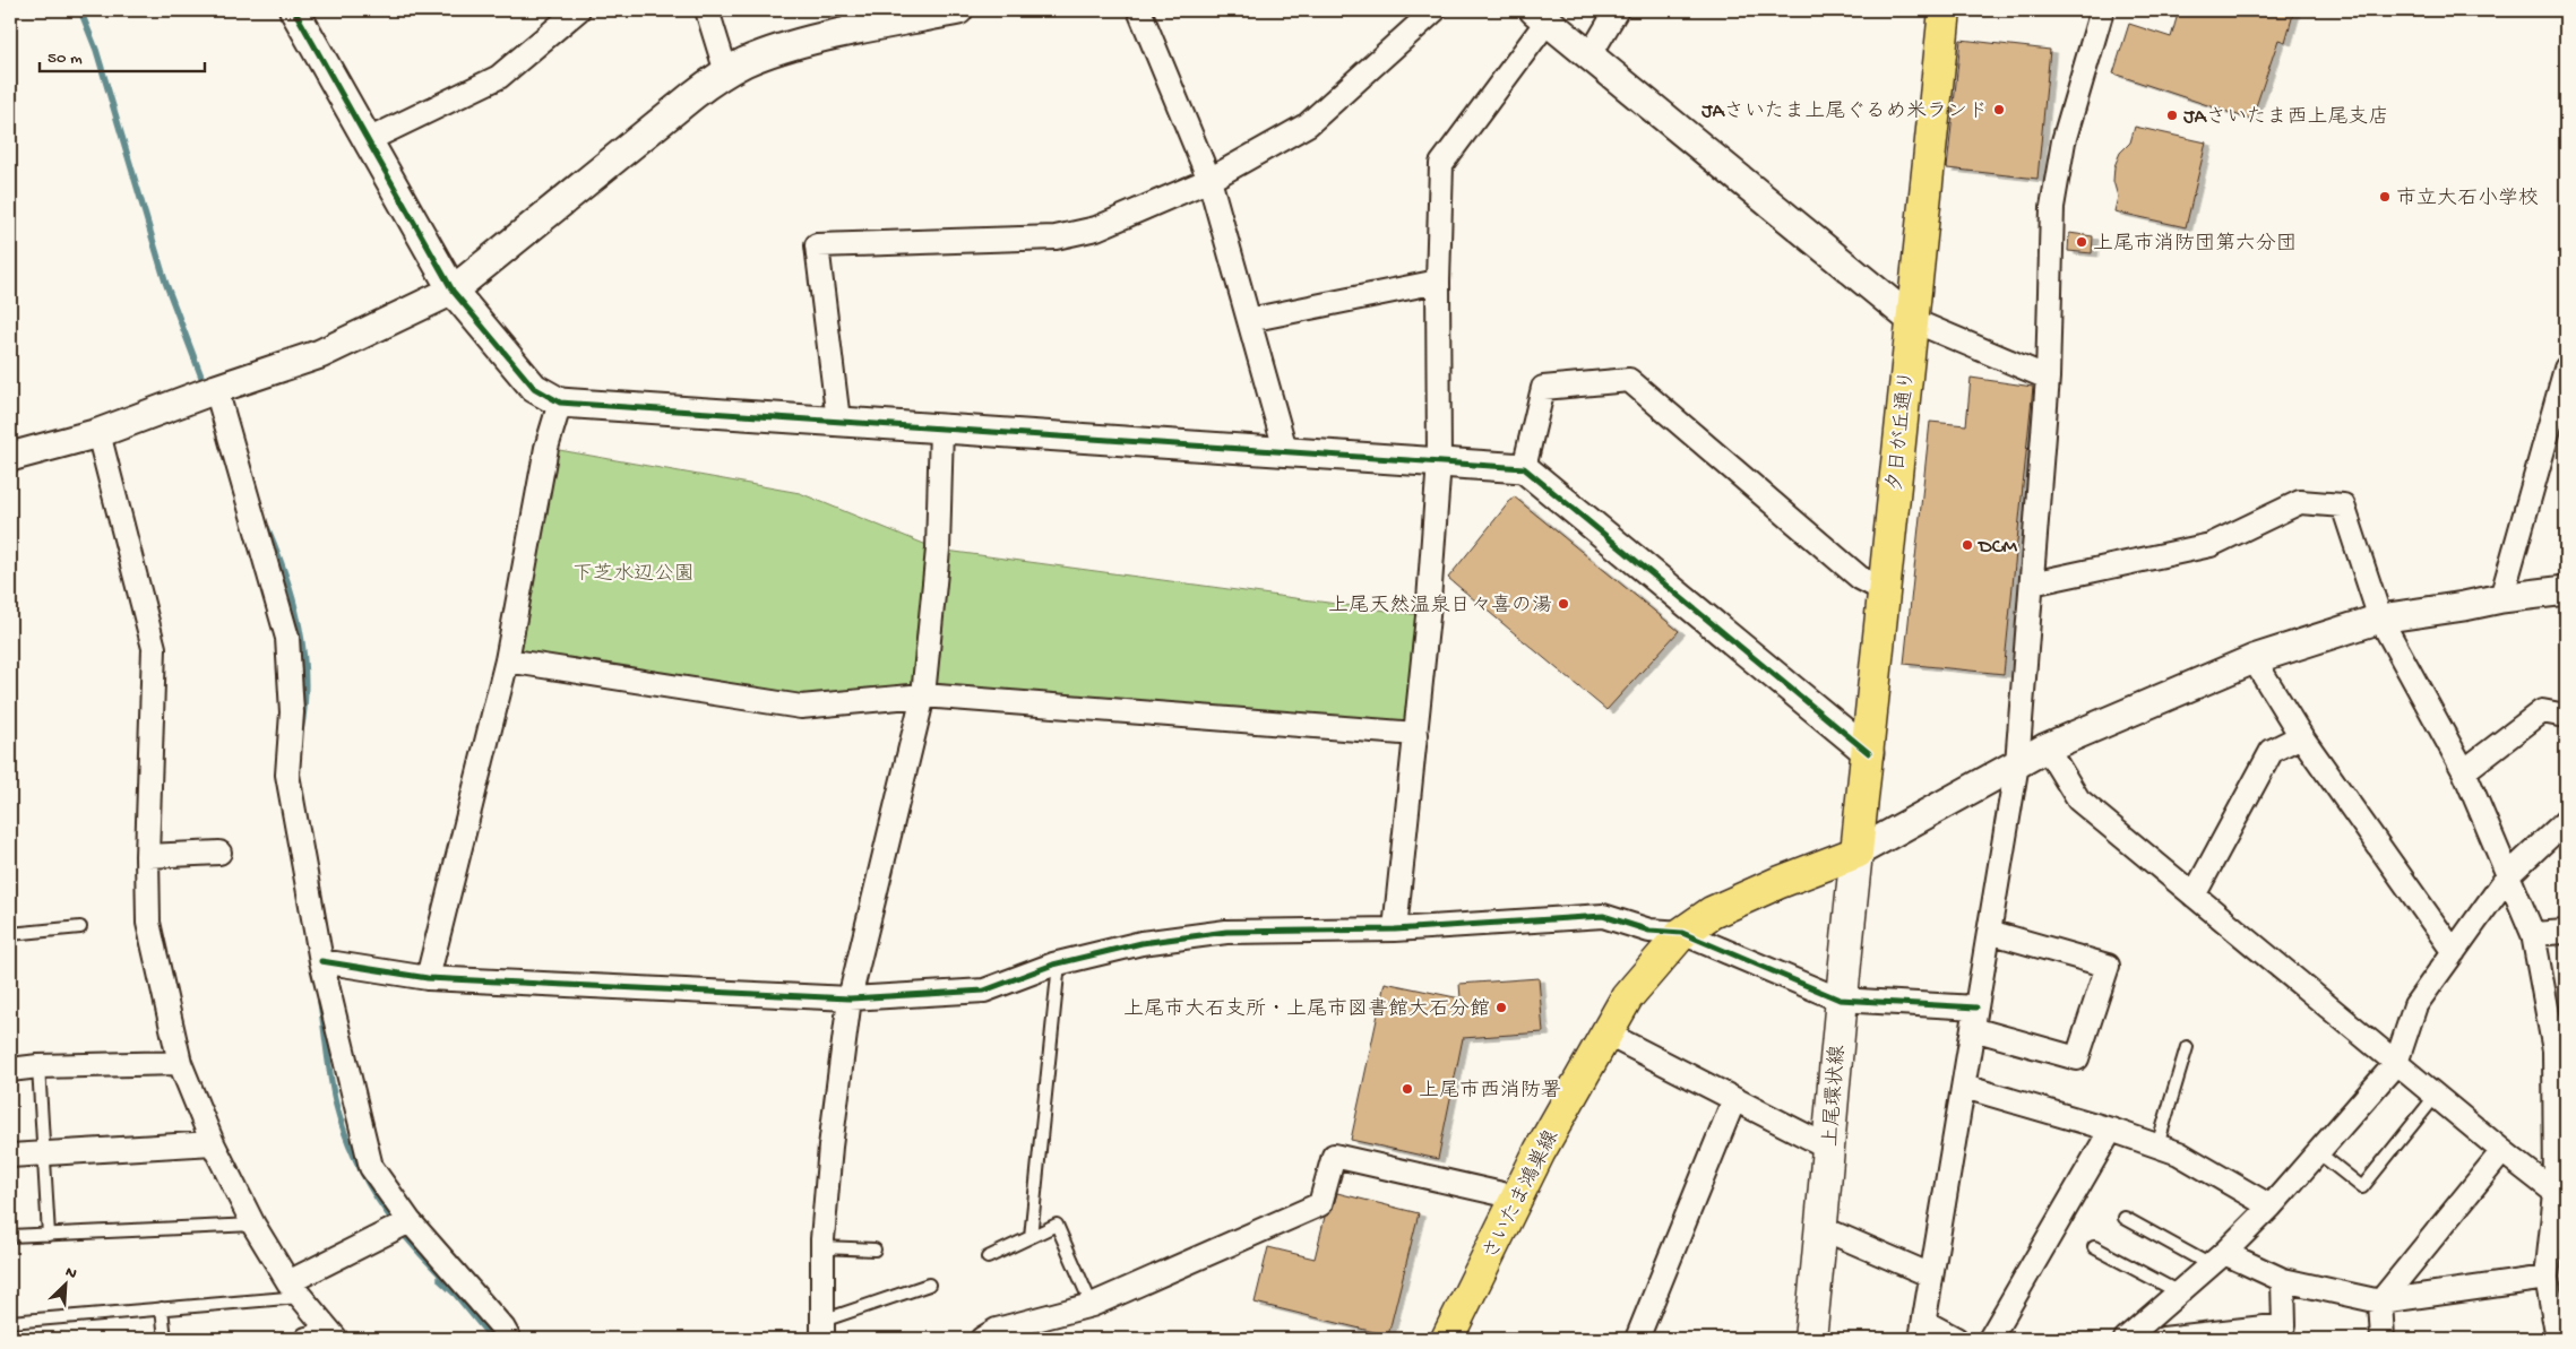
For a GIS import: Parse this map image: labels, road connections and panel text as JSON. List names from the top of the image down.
{
  "streets": {
    "main road": ["夕日が丘通り", "上尾環状線", "さいたま鴻巣線"]
  },
  "crossings": [
    ["夕日が丘通り", "上尾環状線"],
    ["夕日が丘通り", "さいたま鴻巣線"],
    ["上尾環状線", "さいたま鴻巣線"]
  ],
  "parks": ["下芝水辺公園"],
  "places": [
    "JAさいたま上尾ぐるめ米ランド",
    "JAさいたま西上尾支店",
    "市立大石小学校",
    "上尾市消防団第六分団",
    "DCM",
    "上尾天然温泉日々喜の湯",
    "上尾市大石支所・上尾市図書館大石分館",
    "上尾市西消防署"
  ],
  "scale_bar": "50 m",
  "north": "top right"
}
